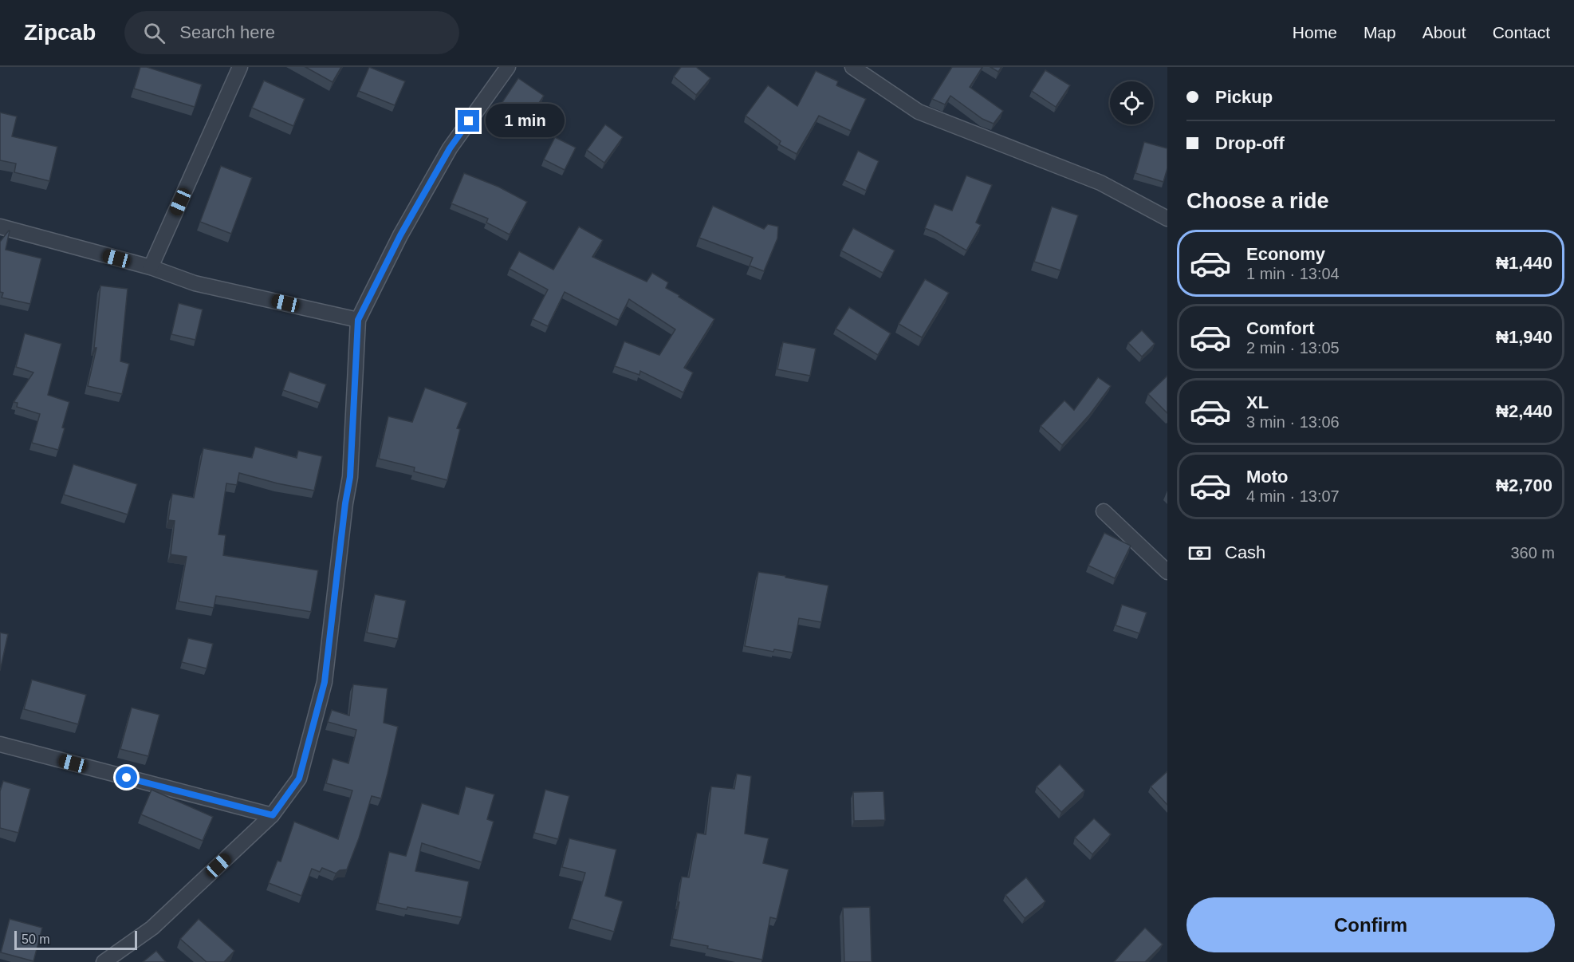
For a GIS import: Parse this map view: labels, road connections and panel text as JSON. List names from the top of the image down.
{
  "scale_bar": "50 m",
  "page": {
    "header": "Zipcab",
    "search": "Search here",
    "nav": [
      "Home",
      "Map",
      "About",
      "Contact"
    ],
    "banner": ["Pickup", "Drop-off"],
    "bubble": "1 min",
    "heading": "Choose a ride",
    "list": [
      {
        "name": "Economy",
        "note": "1 min · 13:04",
        "value": "₦1,440"
      },
      {
        "name": "Comfort",
        "note": "2 min · 13:05",
        "value": "₦1,940"
      },
      {
        "name": "XL",
        "note": "3 min · 13:06",
        "value": "₦2,440"
      },
      {
        "name": "Moto",
        "note": "4 min · 13:07",
        "value": "₦2,700"
      }
    ],
    "pay": ["Cash", "360 m"],
    "buttons": "Confirm",
    "scale": "50 m"
  }
}
